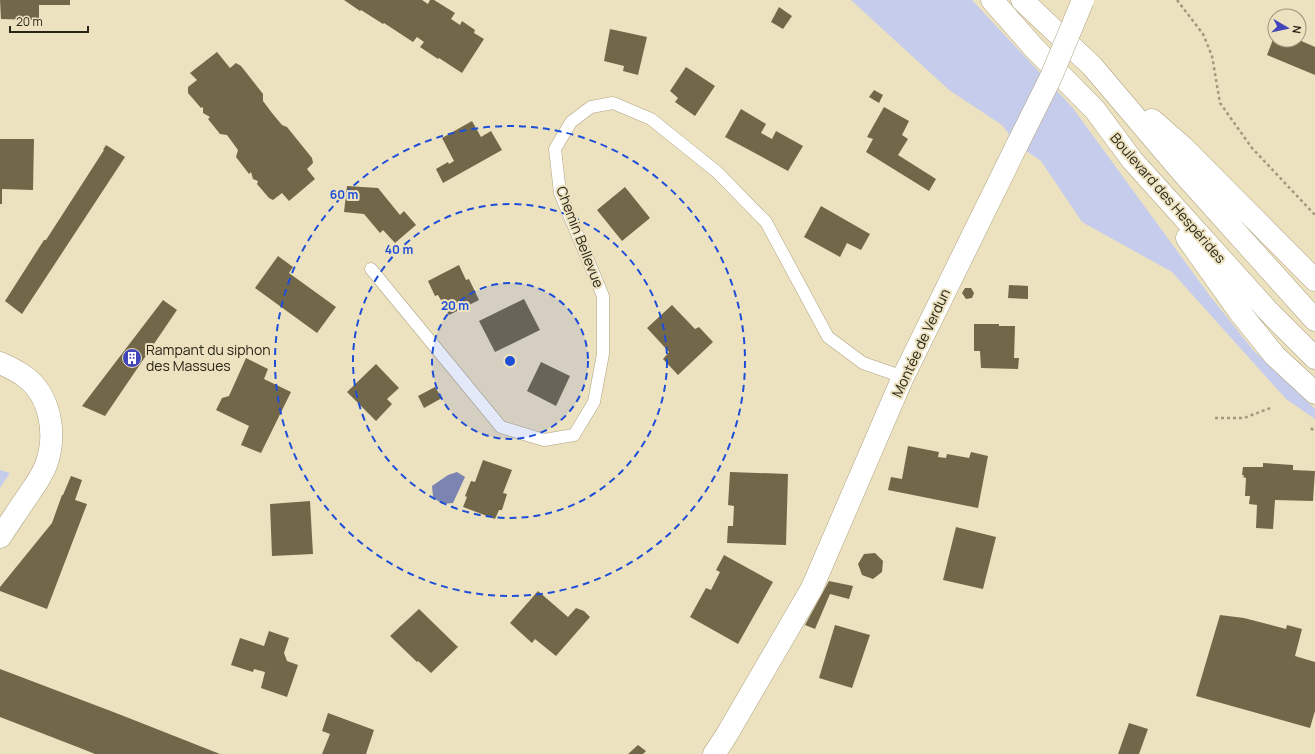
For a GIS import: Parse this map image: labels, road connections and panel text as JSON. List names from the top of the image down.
{
  "streets": {
    "main road": ["Boulevard des Hespérides", "Montée de Verdun"],
    "lane": ["Chemin Bellevue"]
  },
  "crossings": [
    ["Chemin Bellevue", "Montée de Verdun"]
  ],
  "places": {
    "building": ["Rampant du siphon des Massues"]
  },
  "scale_bar": "20 m",
  "north": "right",
  "rings": ["60 m", "40 m", "20 m"]
}
